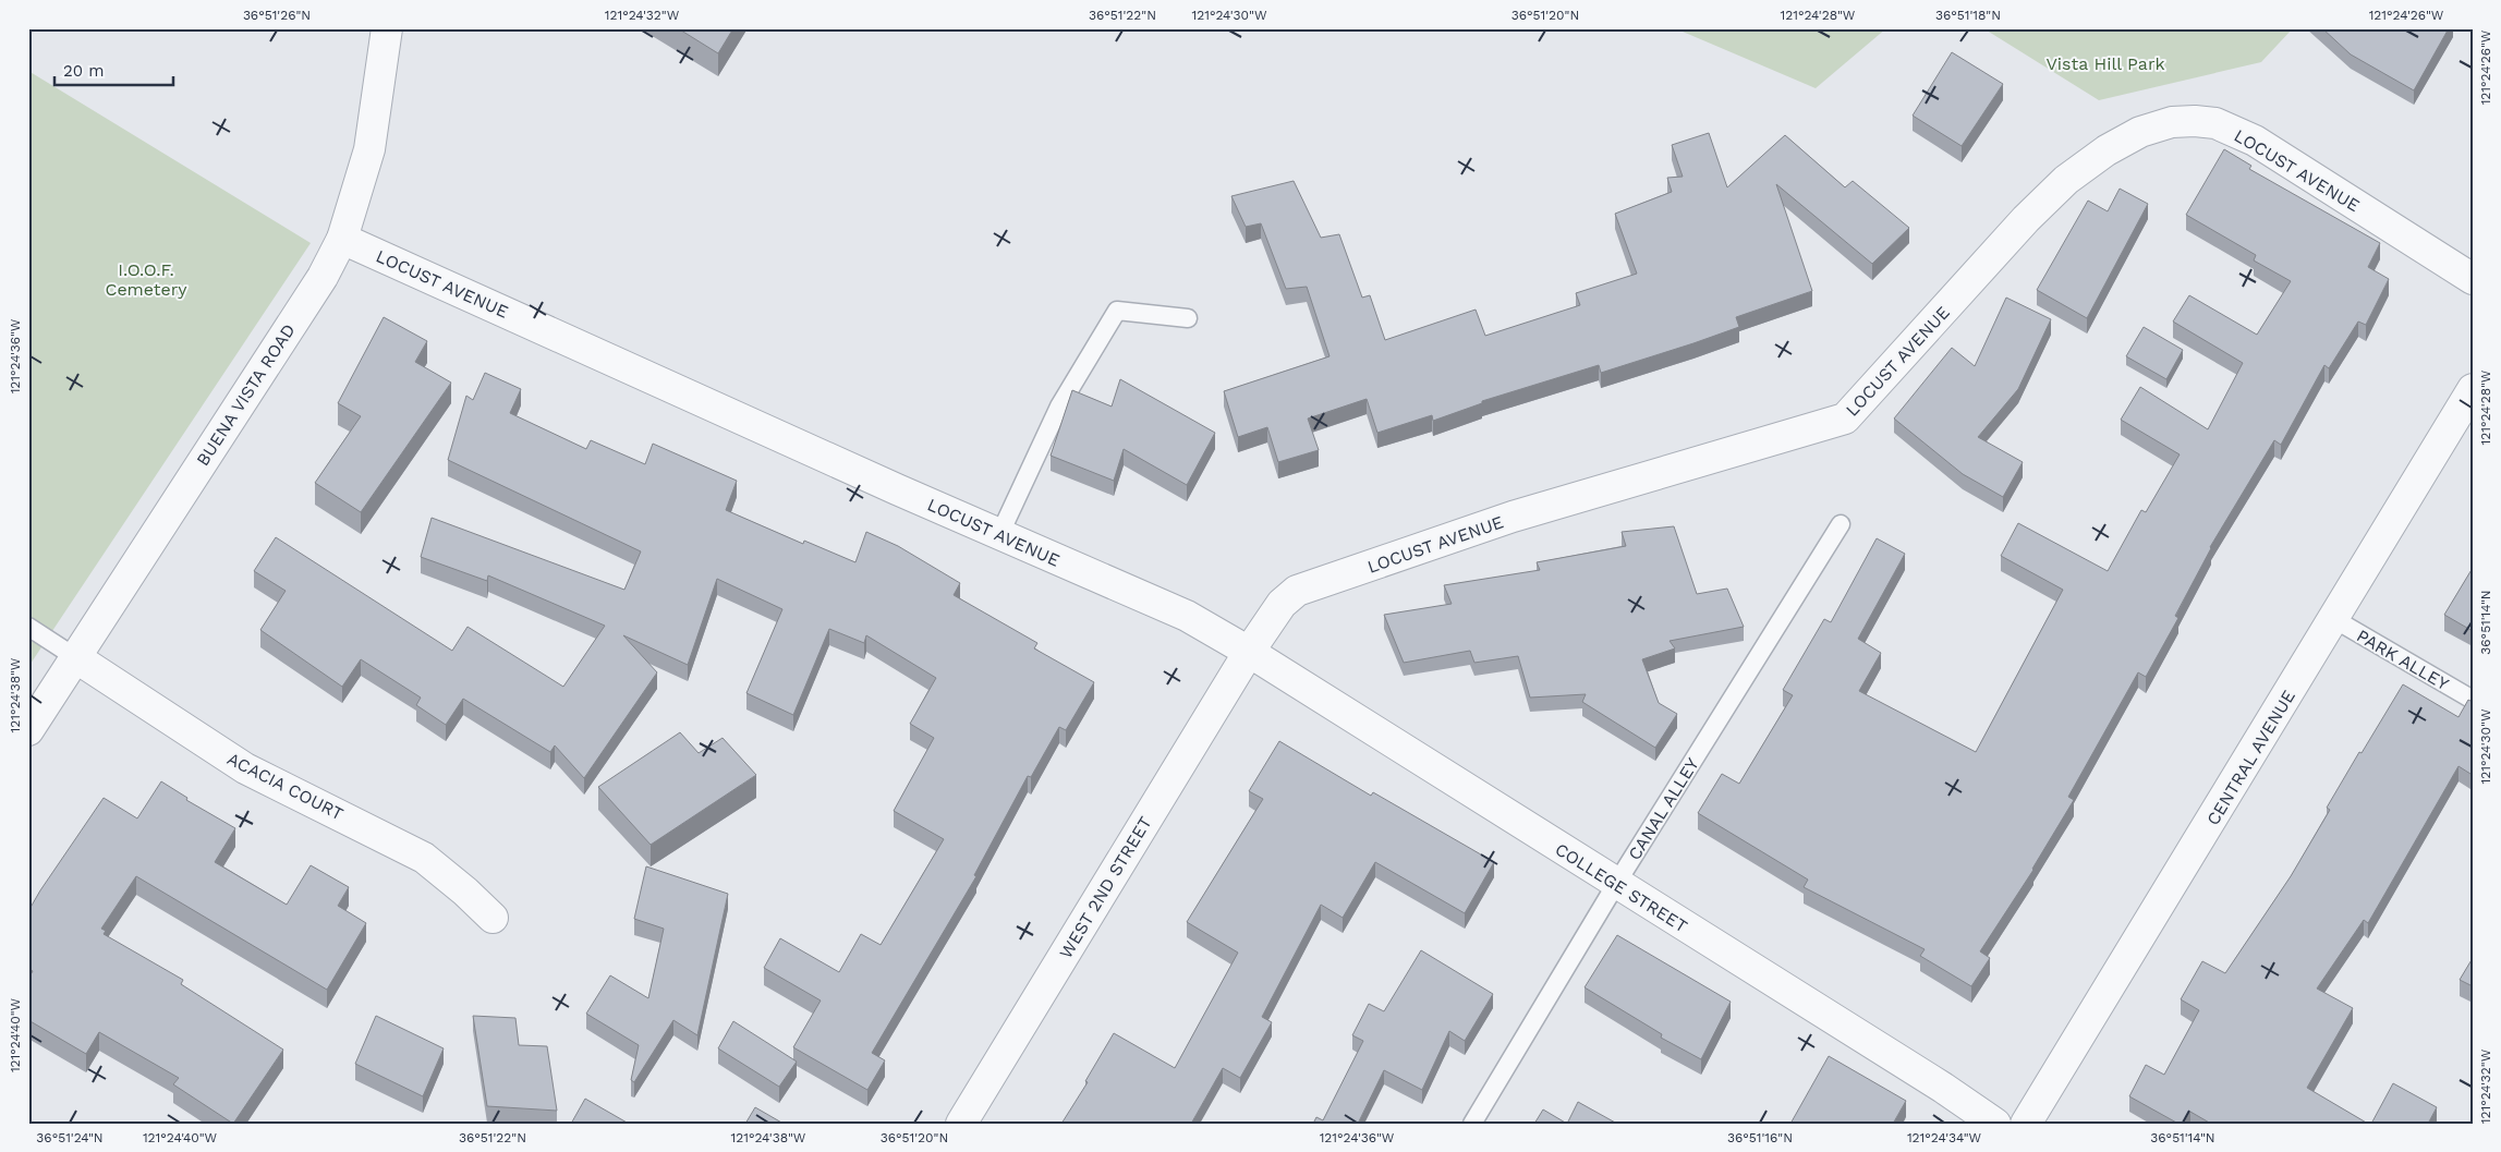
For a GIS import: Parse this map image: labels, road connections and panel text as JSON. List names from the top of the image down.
{
  "streets": {
    "street": [
      "LOCUST AVENUE",
      "BUENA VISTA ROAD",
      "CENTRAL AVENUE",
      "ACACIA COURT",
      "WEST 2ND STREET",
      "COLLEGE STREET"
    ],
    "lane": ["PARK ALLEY", "CANAL ALLEY"]
  },
  "crossings": [
    ["LOCUST AVENUE", "BUENA VISTA ROAD"],
    ["LOCUST AVENUE", "WEST 2ND STREET"],
    ["LOCUST AVENUE", "COLLEGE STREET"],
    ["BUENA VISTA ROAD", "ACACIA COURT"],
    ["PARK ALLEY", "CENTRAL AVENUE"],
    ["CANAL ALLEY", "COLLEGE STREET"],
    ["WEST 2ND STREET", "COLLEGE STREET"]
  ],
  "parks": ["Vista Hill Park", "I.O.O.F. Cemetery"],
  "scale_bar": "20 m",
  "coordinates": [
    "36°51'26\"N",
    "121°24'32\"W",
    "36°51'22\"N",
    "121°24'30\"W",
    "36°51'20\"N",
    "121°24'28\"W",
    "36°51'18\"N",
    "121°24'26\"W",
    "121°24'36\"W",
    "36°51'14\"N",
    "121°24'38\"W",
    "121°24'40\"W",
    "36°51'24\"N",
    "36°51'16\"N",
    "121°24'34\"W"
  ]
}
